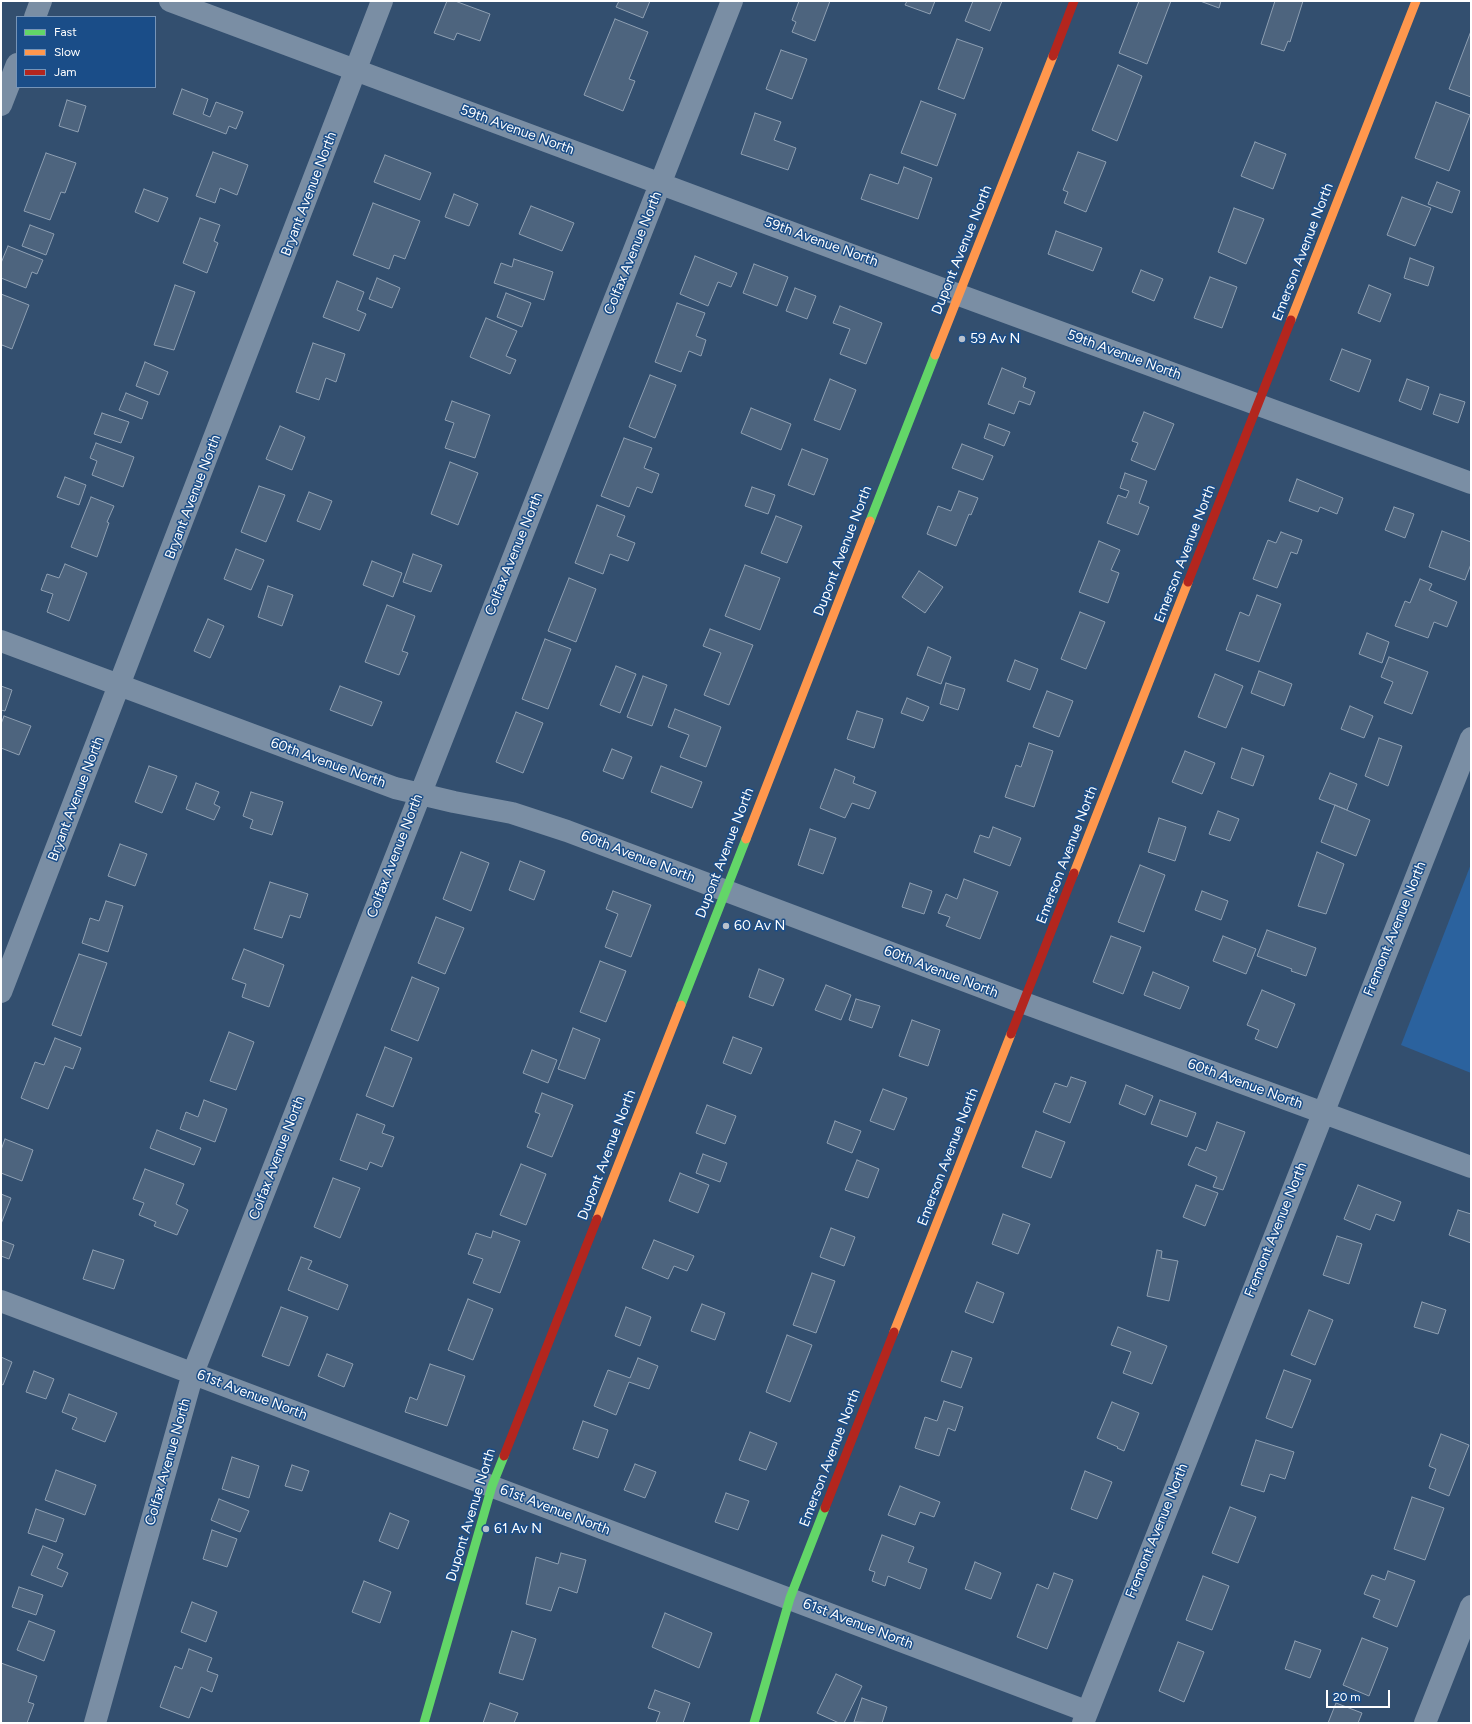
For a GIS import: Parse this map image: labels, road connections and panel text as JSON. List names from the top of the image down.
{
  "streets": {
    "street": [
      "59th Avenue North",
      "Bryant Avenue North",
      "Dupont Avenue North",
      "Emerson Avenue North",
      "Colfax Avenue North",
      "60th Avenue North",
      "Fremont Avenue North",
      "61st Avenue North"
    ]
  },
  "crossings": [
    ["59th Avenue North", "Bryant Avenue North"],
    ["59th Avenue North", "Dupont Avenue North"],
    ["59th Avenue North", "Emerson Avenue North"],
    ["59th Avenue North", "Colfax Avenue North"],
    ["Bryant Avenue North", "60th Avenue North"],
    ["Dupont Avenue North", "60th Avenue North"],
    ["Dupont Avenue North", "61st Avenue North"],
    ["Emerson Avenue North", "60th Avenue North"],
    ["Emerson Avenue North", "61st Avenue North"],
    ["Colfax Avenue North", "60th Avenue North"],
    ["Colfax Avenue North", "61st Avenue North"],
    ["60th Avenue North", "Fremont Avenue North"],
    ["Fremont Avenue North", "61st Avenue North"]
  ],
  "places": ["59 Av N", "60 Av N", "61 Av N"],
  "legend": ["Fast", "Slow", "Jam"],
  "scale_bar": "20 m"
}
